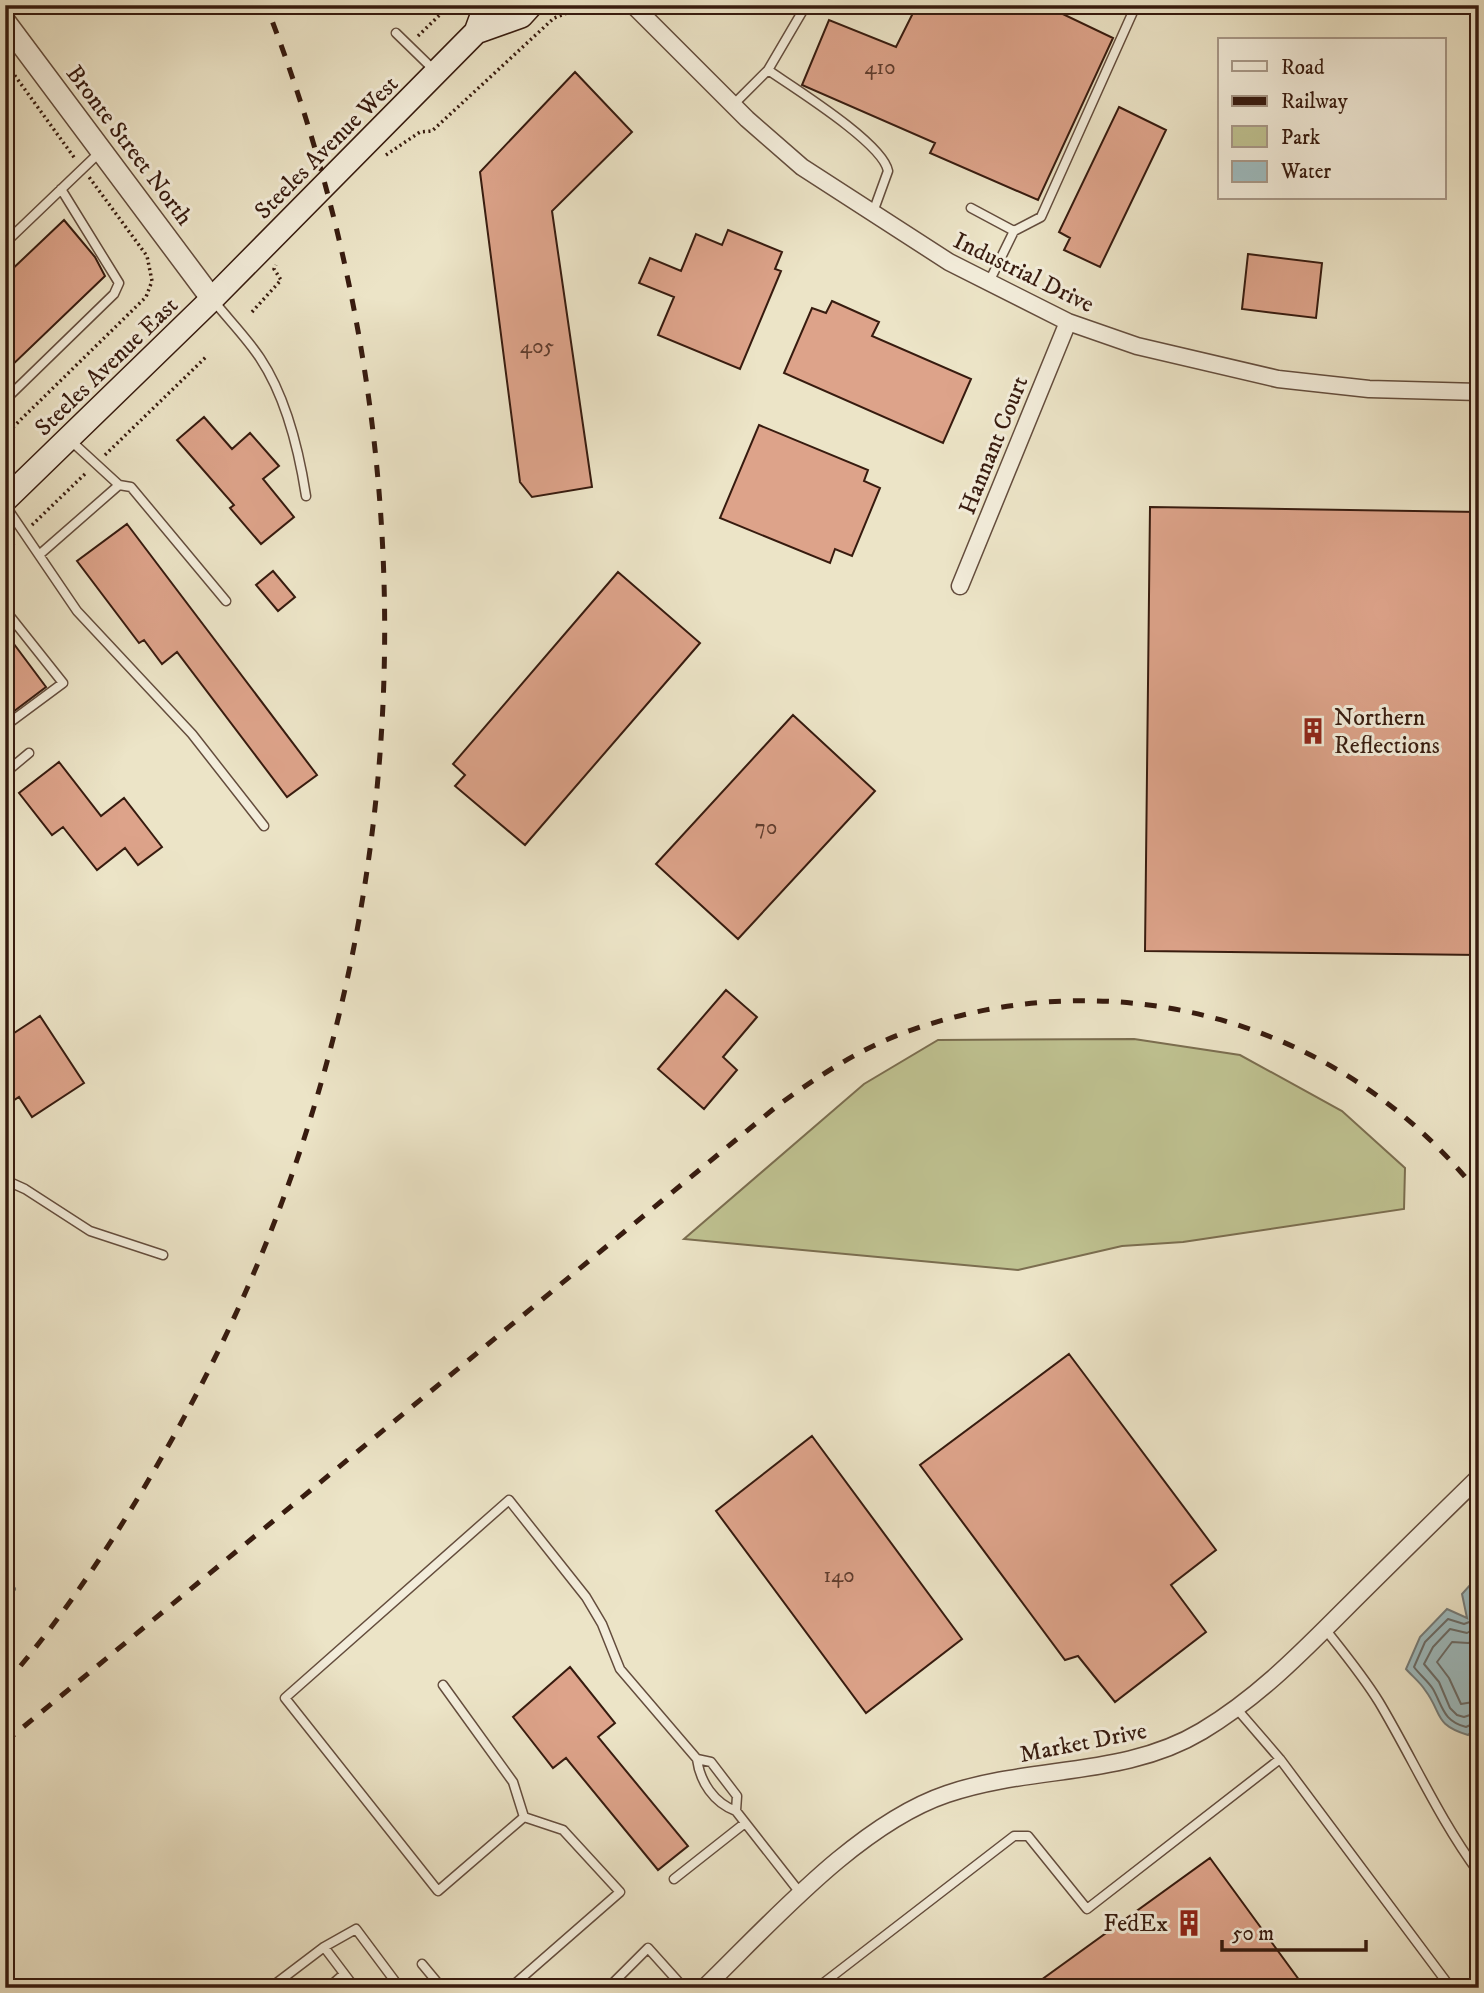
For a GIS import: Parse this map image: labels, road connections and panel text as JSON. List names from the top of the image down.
{
  "streets": {
    "main road": ["Steeles Avenue West", "Steeles Avenue East"],
    "street": [
      "Bronte Street North",
      "Industrial Drive",
      "Hannant Court",
      "Market Drive"
    ]
  },
  "crossings": [
    ["Bronte Street North", "Steeles Avenue West"],
    ["Bronte Street North", "Steeles Avenue East"],
    ["Steeles Avenue West", "Steeles Avenue East"],
    ["Industrial Drive", "Hannant Court"]
  ],
  "places": {
    "building": ["Northern Reflections", "FedEx"]
  },
  "house_numbers": [
    "410",
    "405",
    "70",
    "140"
  ],
  "legend": [
    "Road",
    "Railway",
    "Park",
    "Water"
  ],
  "scale_bar": "50 m"
}
